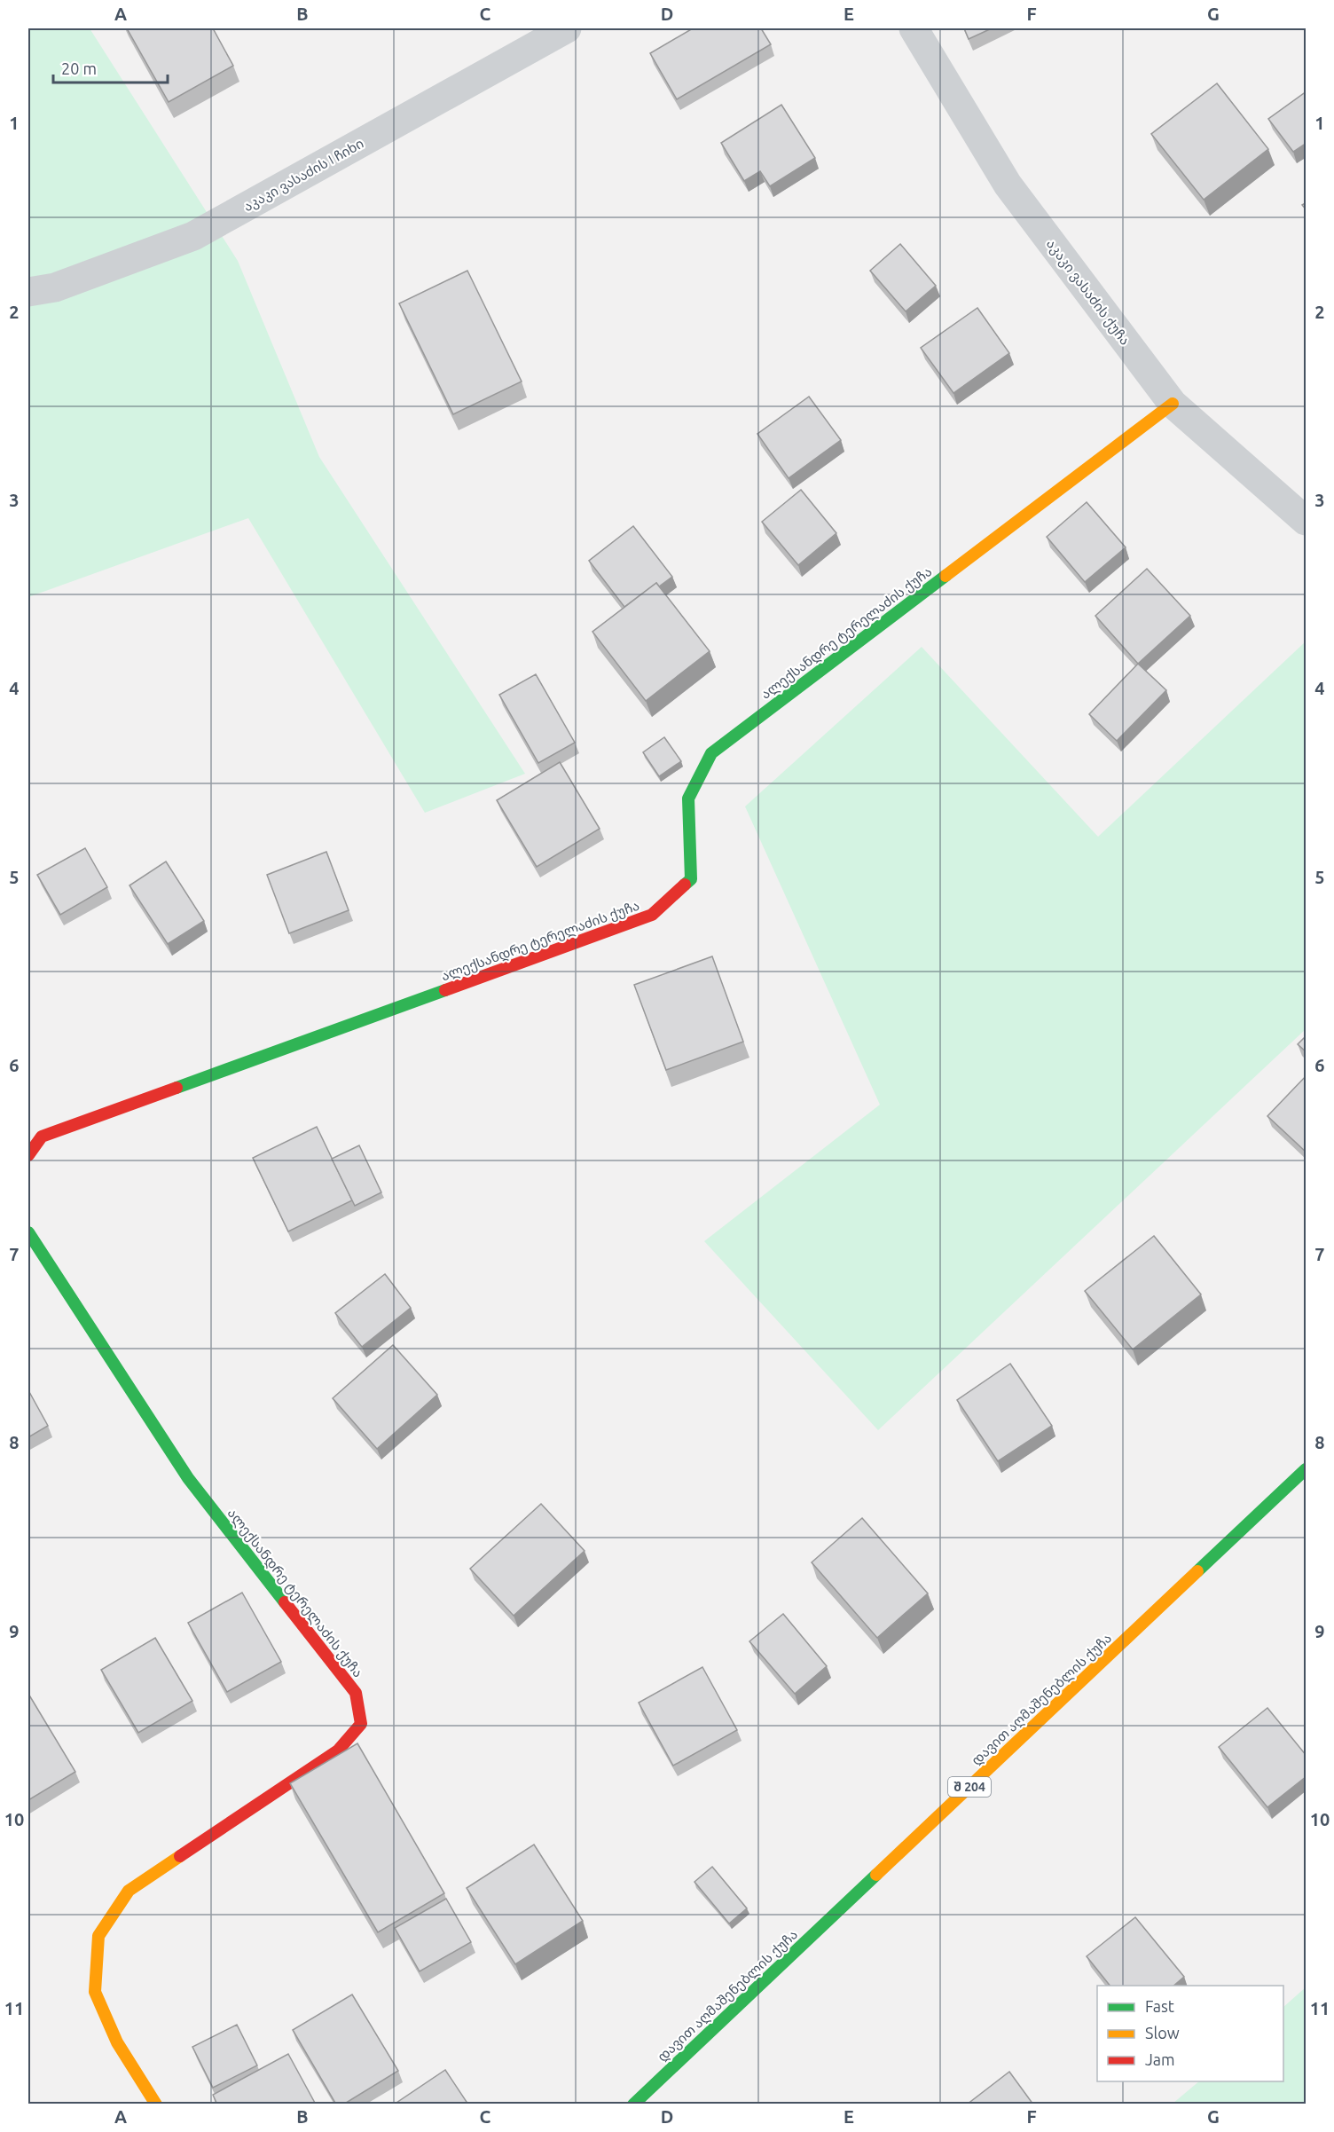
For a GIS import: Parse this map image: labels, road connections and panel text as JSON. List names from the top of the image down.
{
  "streets": {
    "street": [
      "აკაკი ვასაძის I ჩიხი",
      "აკაკი ვასაძის ქუჩა",
      "ალექსანდრე ტერელაძის ქუჩა",
      "დავით აღმაშენებლის ქუჩა",
      "შ 204"
    ]
  },
  "crossings": [
    ["აკაკი ვასაძის ქუჩა", "ალექსანდრე ტერელაძის ქუჩა"]
  ],
  "legend": ["Fast", "Slow", "Jam"],
  "scale_bar": "20 m",
  "grid": {
    "columns": [
      "A",
      "B",
      "C",
      "D",
      "E",
      "F",
      "G"
    ],
    "rows": [
      "1",
      "2",
      "3",
      "4",
      "5",
      "6",
      "7",
      "8",
      "9",
      "10",
      "11"
    ]
  }
}
